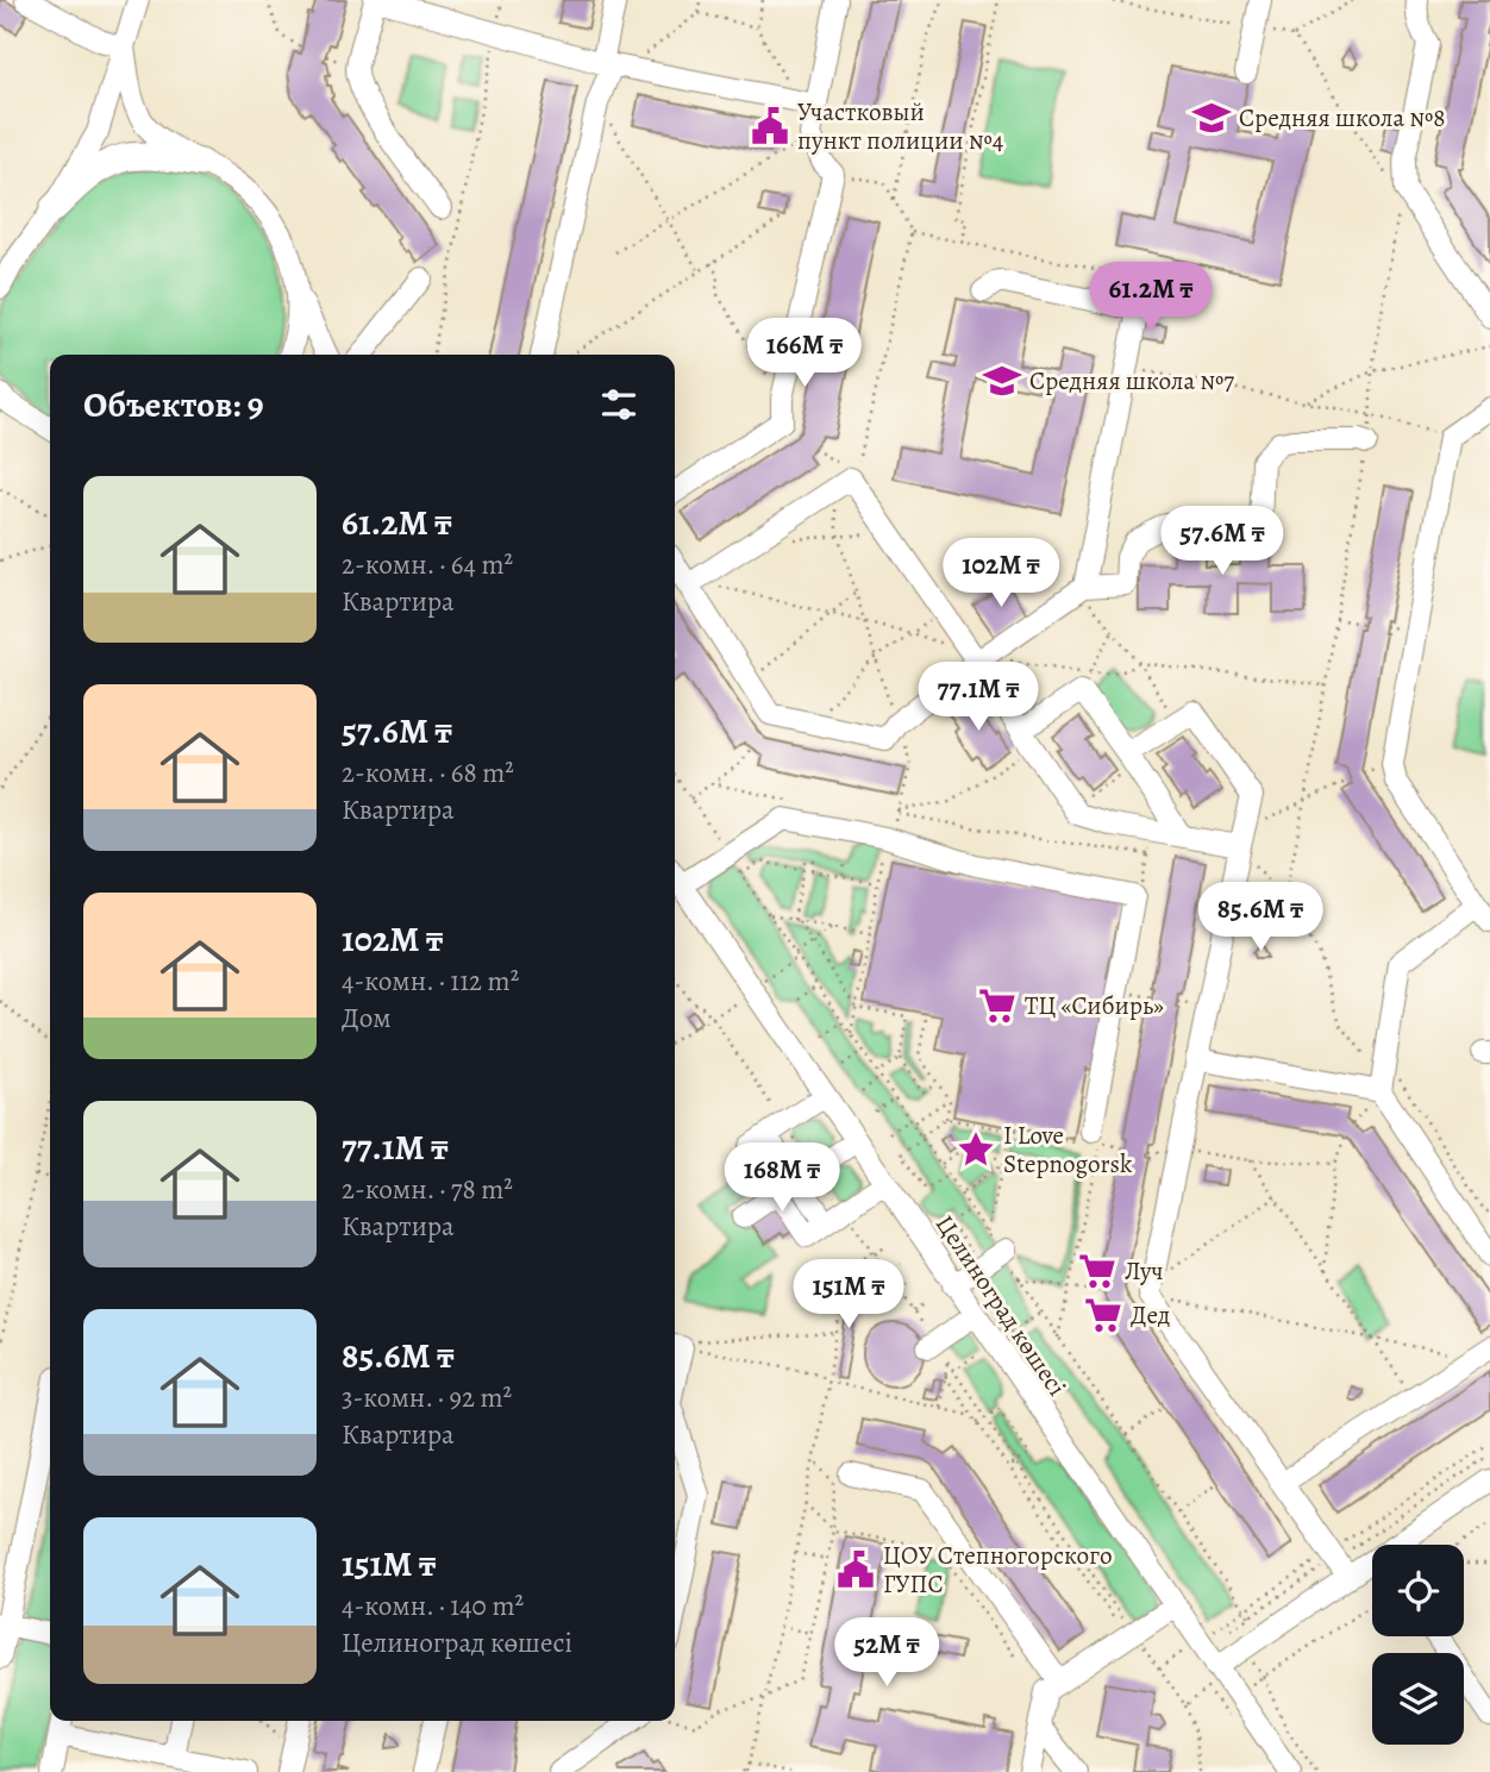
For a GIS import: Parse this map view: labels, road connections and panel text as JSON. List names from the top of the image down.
{
  "streets": {
    "street": ["Целиноград көшесі"]
  },
  "places": {
    "school or university": ["Средняя школа №8", "Средняя школа №7"],
    "public building": ["Участковый пункт полиции №4", "ЦОУ Степногорского ГУПС"],
    "supermarket": ["ТЦ «Сибирь»", "Луч", "Дед"],
    "place": ["I Love Stepnogorsk"]
  },
  "page": {
    "price": [
      "61.2M ₸",
      "166M ₸",
      "57.6M ₸",
      "102M ₸",
      "77.1M ₸",
      "85.6M ₸",
      "168M ₸",
      "151M ₸",
      "52M ₸"
    ],
    "heading": "Объектов: 9",
    "list": [
      {
        "name": "61.2M ₸",
        "note": "2-комн. · 64 m² · Квартира"
      },
      {
        "name": "57.6M ₸",
        "note": "2-комн. · 68 m² · Квартира"
      },
      {
        "name": "102M ₸",
        "note": "4-комн. · 112 m² · Дом"
      },
      {
        "name": "77.1M ₸",
        "note": "2-комн. · 78 m² · Квартира"
      },
      {
        "name": "85.6M ₸",
        "note": "3-комн. · 92 m² · Квартира"
      },
      {
        "name": "151M ₸",
        "note": "4-комн. · 140 m² · Целиноград көшесі"
      }
    ]
  }
}
